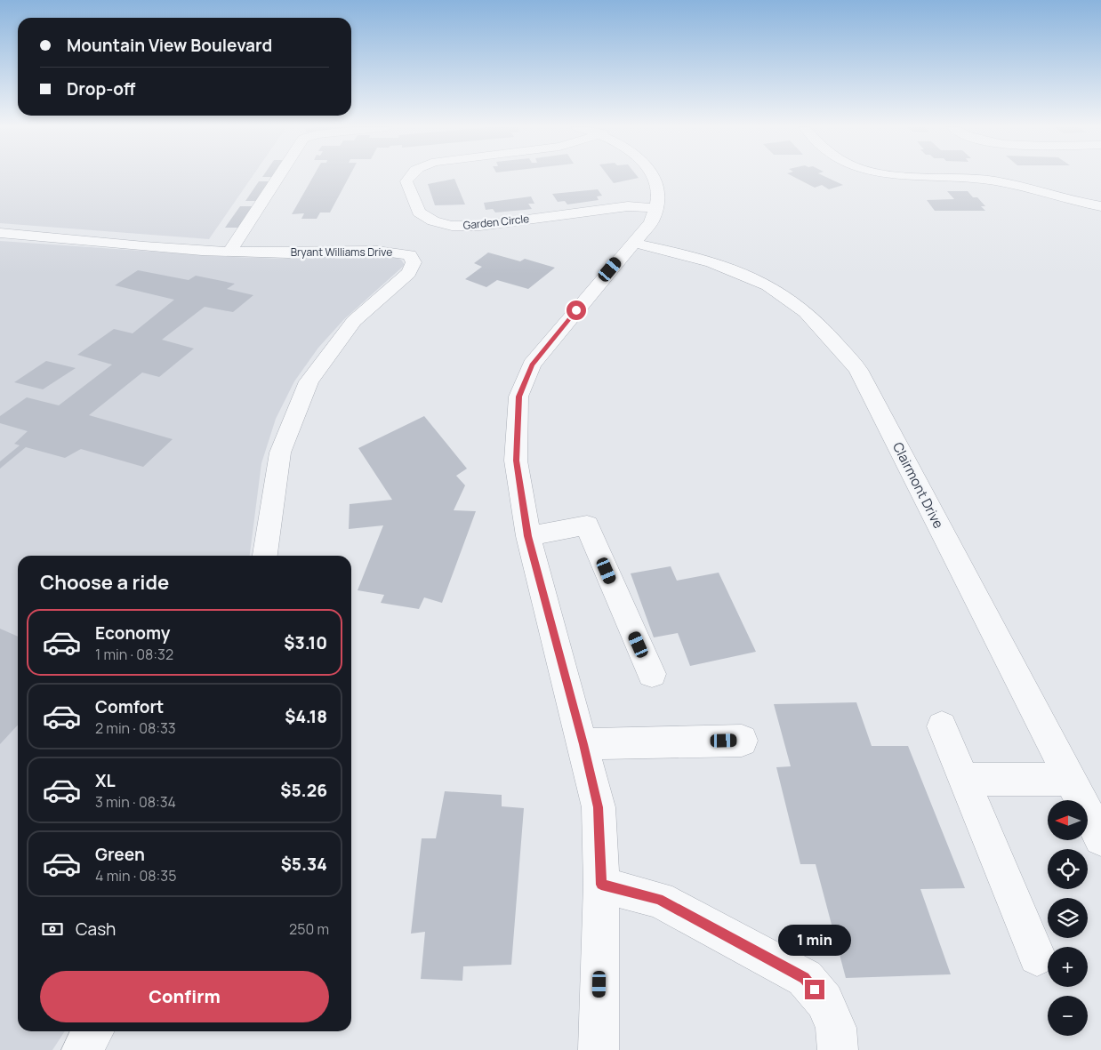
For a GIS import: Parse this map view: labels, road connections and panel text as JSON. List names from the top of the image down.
{
  "streets": {
    "street": ["Garden Circle", "Bryant Williams Drive", "Clairmont Drive"]
  },
  "north": "left",
  "page": {
    "banner": ["Mountain View Boulevard", "Drop-off"],
    "heading": "Choose a ride",
    "list": [
      {
        "name": "Economy",
        "note": "1 min · 08:32",
        "value": "$3.10"
      },
      {
        "name": "Comfort",
        "note": "2 min · 08:33",
        "value": "$4.18"
      },
      {
        "name": "XL",
        "note": "3 min · 08:34",
        "value": "$5.26"
      },
      {
        "name": "Green",
        "note": "4 min · 08:35",
        "value": "$5.34"
      }
    ],
    "map_buttons": ["+", "−"],
    "pay": ["Cash", "250 m"],
    "bubble": "1 min",
    "buttons": "Confirm"
  }
}
